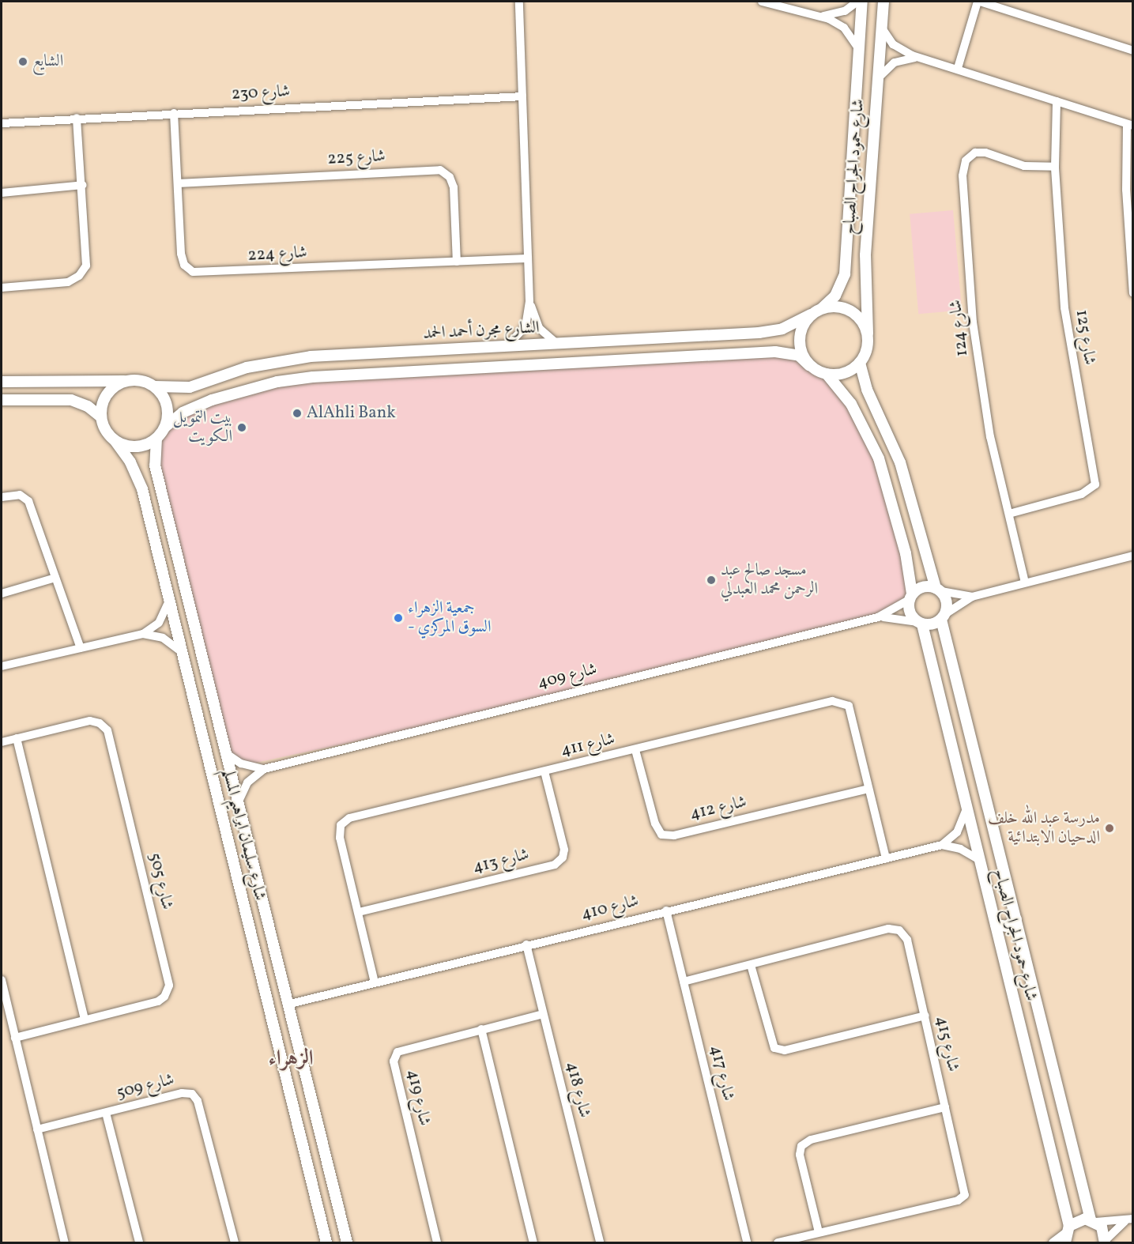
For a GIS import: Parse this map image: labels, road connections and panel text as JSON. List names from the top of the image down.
{
  "streets": {
    "street": [
      "شارع 230",
      "شارع 225",
      "شارع حمود الجراح الصباح",
      "شارع 224",
      "شارع 124",
      "الشارع مجرن أحمد الحمد",
      "شارع 125",
      "شارع 409",
      "شارع 411",
      "شارع 412",
      "شارع سليمان ابراهيم المسلم",
      "شارع 413",
      "شارع 505",
      "شارع 410",
      "شارع 415",
      "شارع 417",
      "شارع 509",
      "شارع 418",
      "شارع 419"
    ]
  },
  "crossings": [
    ["شارع 230", "شارع 224"],
    ["شارع 225", "شارع 224"],
    ["شارع حمود الجراح الصباح", "الشارع مجرن أحمد الحمد"],
    ["شارع حمود الجراح الصباح", "شارع 409"],
    ["شارع حمود الجراح الصباح", "شارع 410"],
    ["شارع 124", "شارع 125"],
    ["الشارع مجرن أحمد الحمد", "شارع سليمان ابراهيم المسلم"],
    ["شارع 409", "شارع سليمان ابراهيم المسلم"],
    ["شارع 411", "شارع 412"],
    ["شارع 411", "شارع 413"],
    ["شارع 411", "شارع 410"],
    ["شارع سليمان ابراهيم المسلم", "شارع 410"],
    ["شارع 410", "شارع 417"],
    ["شارع 410", "شارع 418"],
    ["شارع 415", "شارع 417"],
    ["شارع 418", "شارع 419"]
  ],
  "districts": ["الزهراء"],
  "places": [
    "الشايع",
    "AlAhli Bank",
    "بيت التمويل الكويت",
    "مسجد صالح عبد الرحمن محمد العبدلي",
    "جمعية الزهراء - السوق المركزي",
    "مدرسة عبد الله خلف الدحيان الابتدائية"
  ]
}
